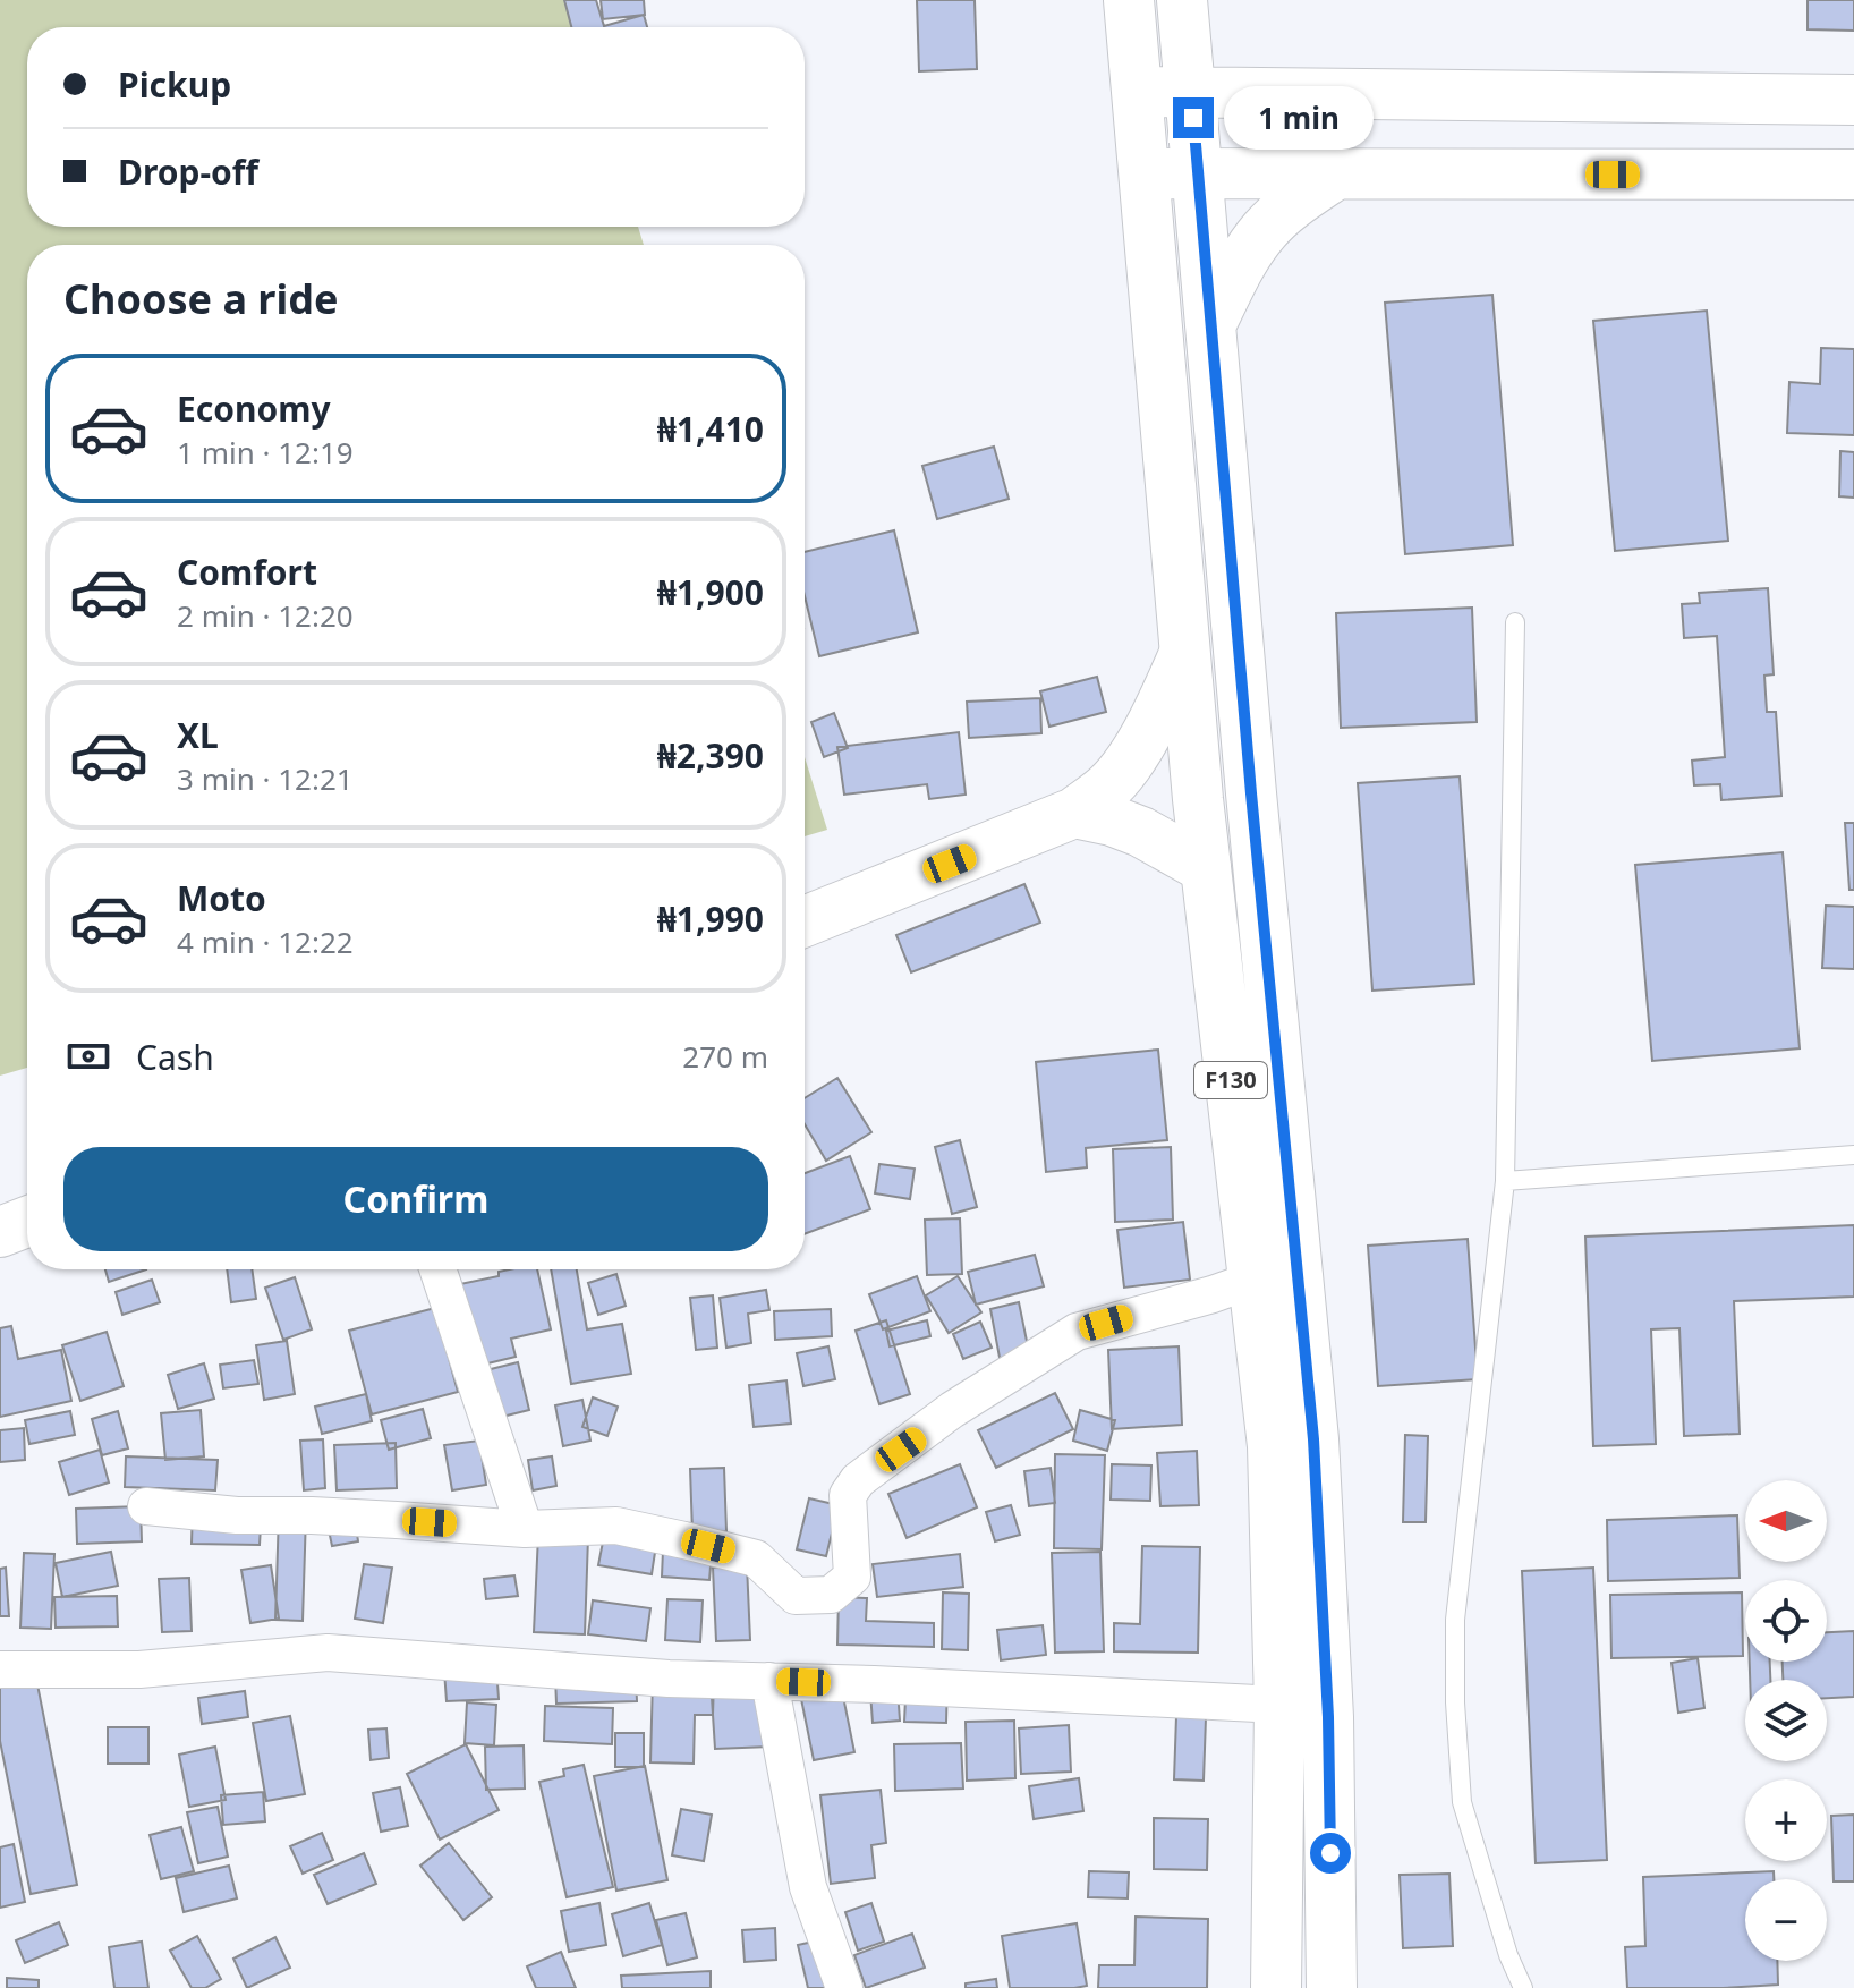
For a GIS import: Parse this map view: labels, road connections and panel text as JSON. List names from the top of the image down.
{
  "streets": {
    "main road": ["F130"]
  },
  "north": "left",
  "page": {
    "banner": ["Pickup", "Drop-off"],
    "bubble": "1 min",
    "heading": "Choose a ride",
    "list": [
      {
        "name": "Economy",
        "note": "1 min · 12:19",
        "value": "₦1,410"
      },
      {
        "name": "Comfort",
        "note": "2 min · 12:20",
        "value": "₦1,900"
      },
      {
        "name": "XL",
        "note": "3 min · 12:21",
        "value": "₦2,390"
      },
      {
        "name": "Moto",
        "note": "4 min · 12:22",
        "value": "₦1,990"
      }
    ],
    "pay": ["Cash", "270 m"],
    "buttons": "Confirm",
    "map_buttons": ["+", "−"]
  }
}
